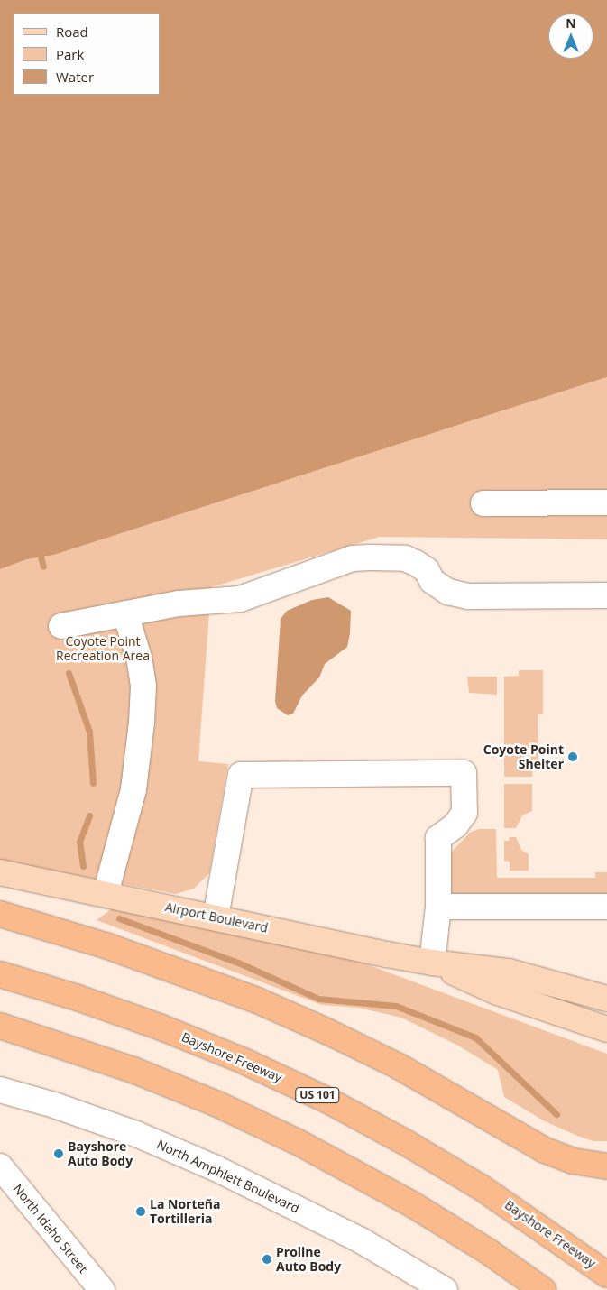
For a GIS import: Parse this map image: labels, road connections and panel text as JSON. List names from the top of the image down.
{
  "streets": {
    "highway": ["Bayshore Freeway", "US 101"],
    "main road": ["Airport Boulevard"],
    "street": ["North Amphlett Boulevard", "North Idaho Street"]
  },
  "parks": ["Coyote Point Recreation Area"],
  "places": [
    "Coyote Point Shelter",
    "Bayshore Auto Body",
    "La Norteña Tortilleria",
    "Proline Auto Body"
  ],
  "legend": ["Road", "Park", "Water"],
  "north": "top"
}
